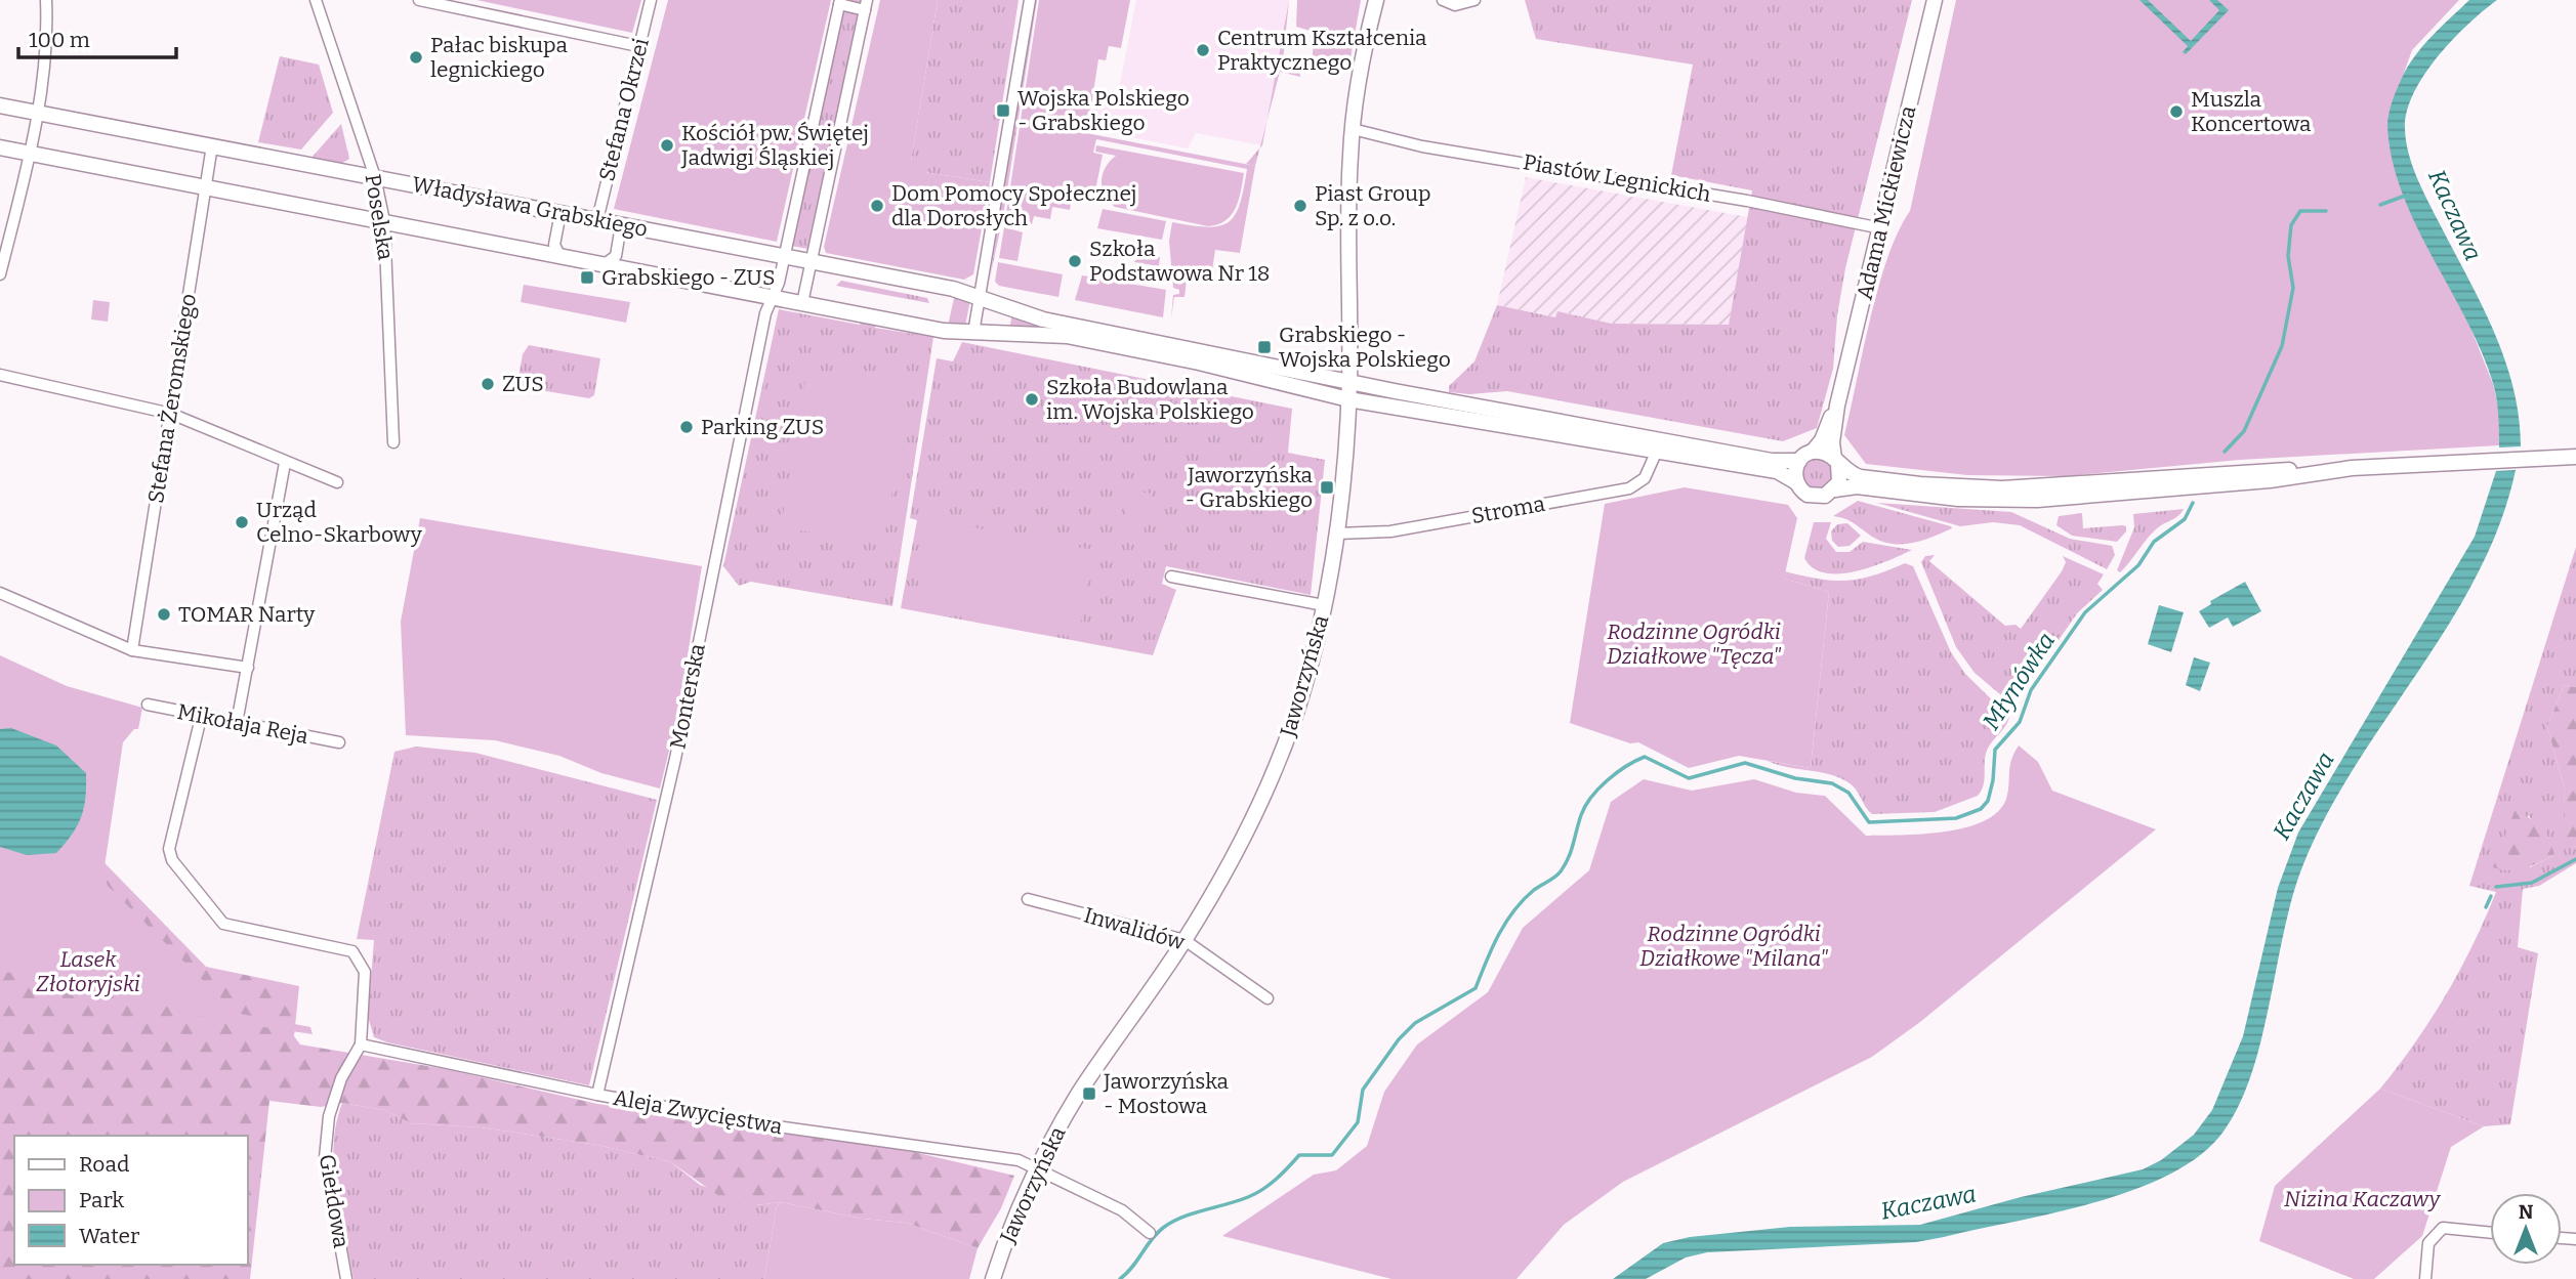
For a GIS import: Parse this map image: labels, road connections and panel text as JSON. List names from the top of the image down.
{
  "streets": {
    "street": [
      "Stefana Okrzei",
      "Piastów Legnickich",
      "Adama Mickiewicza",
      "Władysława Grabskiego",
      "Poselska",
      "Stefana Żeromskiego",
      "Stroma",
      "Jaworzyńska",
      "Monterska",
      "Mikołaja Reja",
      "Inwalidów",
      "Aleja Zwycięstwa",
      "Giełdowa"
    ]
  },
  "crossings": [
    ["Stefana Okrzei", "Władysława Grabskiego"],
    ["Piastów Legnickich", "Adama Mickiewicza"],
    ["Piastów Legnickich", "Jaworzyńska"],
    ["Adama Mickiewicza", "Władysława Grabskiego"],
    ["Władysława Grabskiego", "Poselska"],
    ["Władysława Grabskiego", "Stefana Żeromskiego"],
    ["Władysława Grabskiego", "Stroma"],
    ["Władysława Grabskiego", "Jaworzyńska"],
    ["Władysława Grabskiego", "Monterska"],
    ["Stroma", "Jaworzyńska"],
    ["Jaworzyńska", "Inwalidów"],
    ["Jaworzyńska", "Aleja Zwycięstwa"],
    ["Monterska", "Aleja Zwycięstwa"],
    ["Aleja Zwycięstwa", "Giełdowa"]
  ],
  "water": ["Kaczawa", "Młynówka"],
  "parks": [
    "Rodzinne Ogródki Działkowe \"Tęcza\"",
    "Rodzinne Ogródki Działkowe \"Milana\"",
    "Lasek Złotoryjski",
    "Nizina Kaczawy"
  ],
  "places": {
    "other": [
      "Centrum Kształcenia Praktycznego",
      "Pałac biskupa legnickiego",
      "Muszla Koncertowa",
      "Kościół pw. Świętej Jadwigi Śląskiej",
      "Dom Pomocy Społecznej dla Dorosłych",
      "Piast Group Sp. z o.o.",
      "Szkoła Podstawowa Nr 18",
      "ZUS",
      "Szkoła Budowlana im. Wojska Polskiego",
      "Parking ZUS",
      "Urząd Celno-Skarbowy",
      "TOMAR Narty"
    ],
    "transit": [
      "Wojska Polskiego - Grabskiego",
      "Grabskiego - ZUS",
      "Grabskiego - Wojska Polskiego",
      "Jaworzyńska - Grabskiego",
      "Jaworzyńska - Mostowa"
    ]
  },
  "legend": ["Road", "Park", "Water"],
  "scale_bar": "100 m",
  "north": "top"
}
